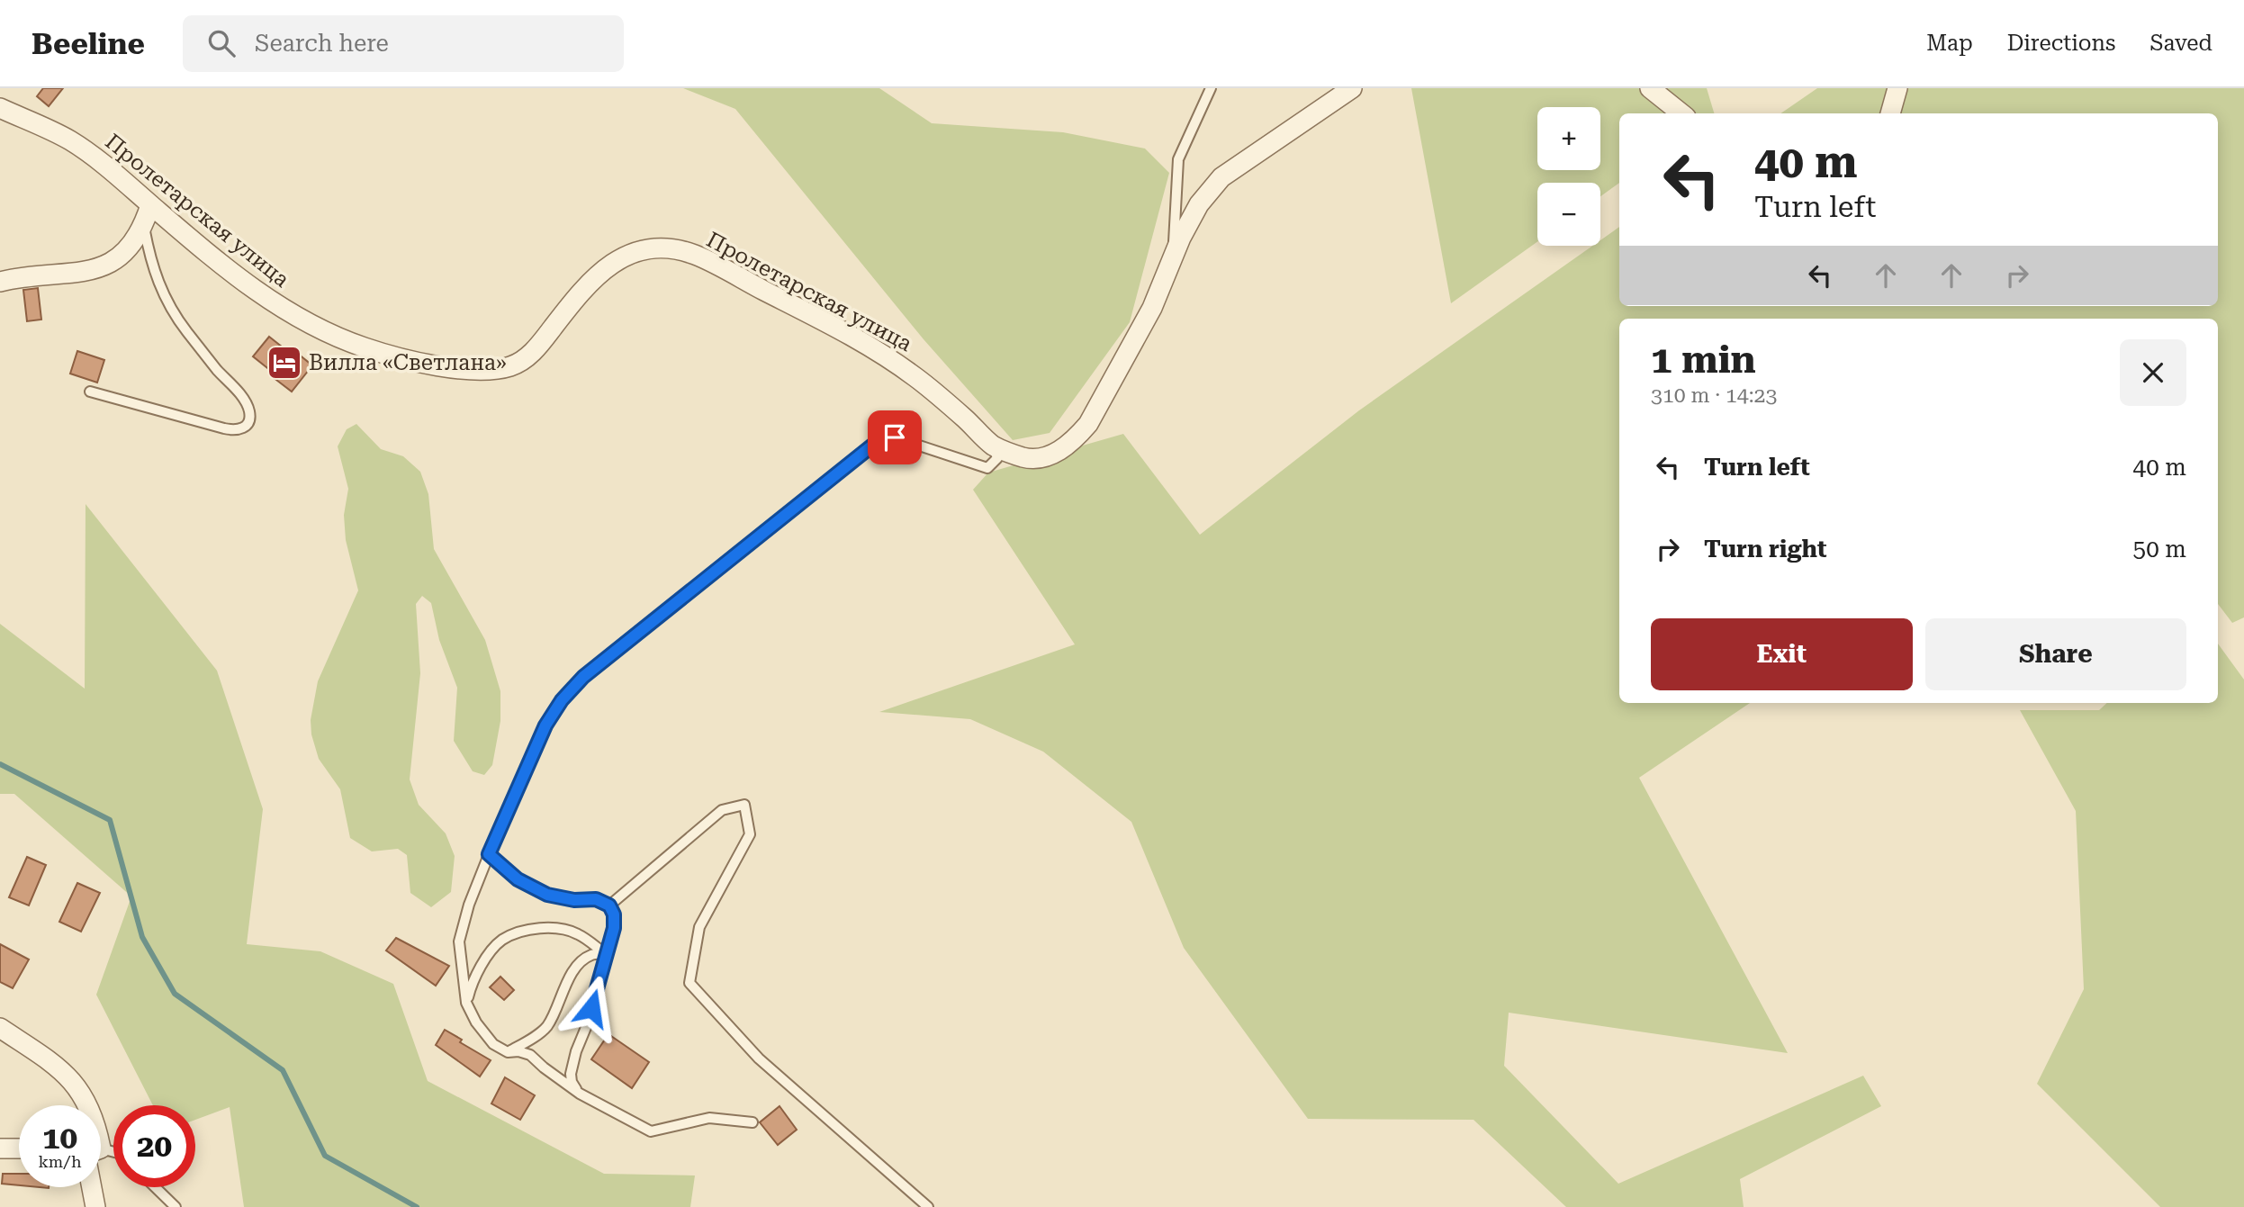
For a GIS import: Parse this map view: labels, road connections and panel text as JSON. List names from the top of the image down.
{
  "streets": {
    "street": ["Пролетарская улица"]
  },
  "places": {
    "hotel": ["Вилла «Светлана»"]
  },
  "page": {
    "header": "Beeline",
    "search": "Search here",
    "nav": ["Map", "Directions", "Saved"],
    "map_buttons": ["+", "−"],
    "turn": ["40 m", "Turn left"],
    "heading": ["1 min", "310 m · 14:23"],
    "list": [
      {
        "name": "Turn left",
        "value": "40 m"
      },
      {
        "name": "Turn right",
        "value": "50 m"
      }
    ],
    "buttons": ["Exit", "Share"],
    "speed": "10 km/h",
    "limit": "20"
  }
}
